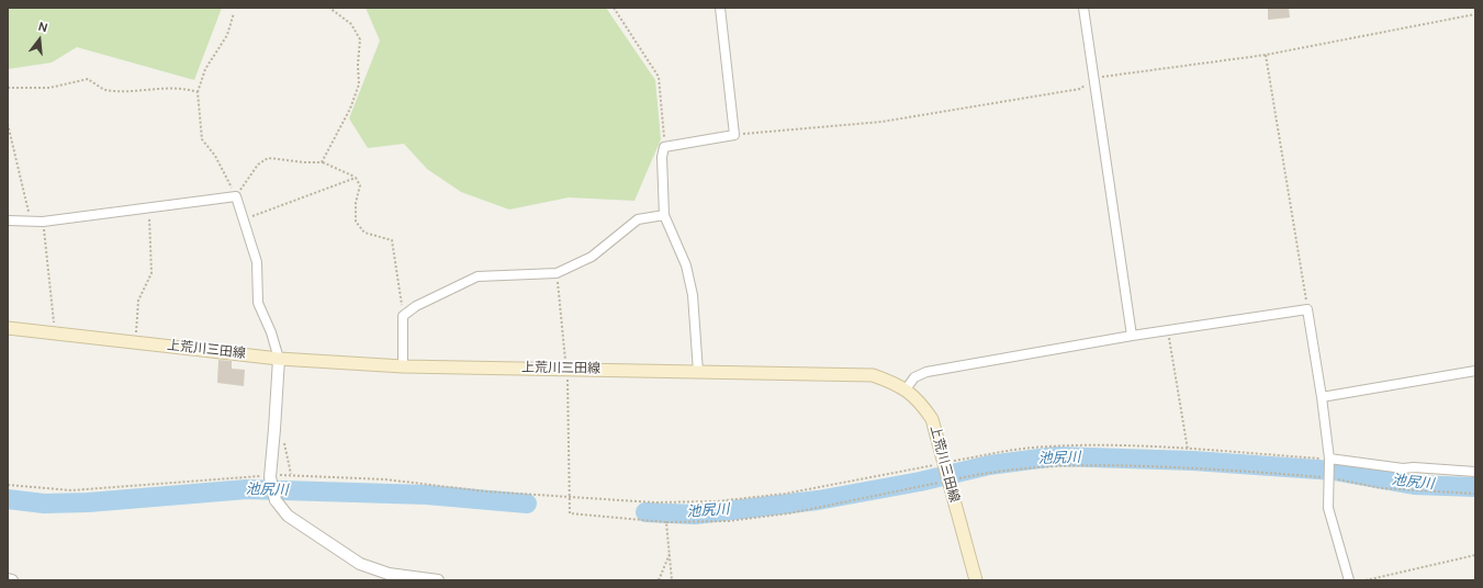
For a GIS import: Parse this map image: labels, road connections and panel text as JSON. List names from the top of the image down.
{
  "streets": {
    "main road": ["上荒川三田線"]
  },
  "water": ["池尻川"],
  "north": "top"
}
